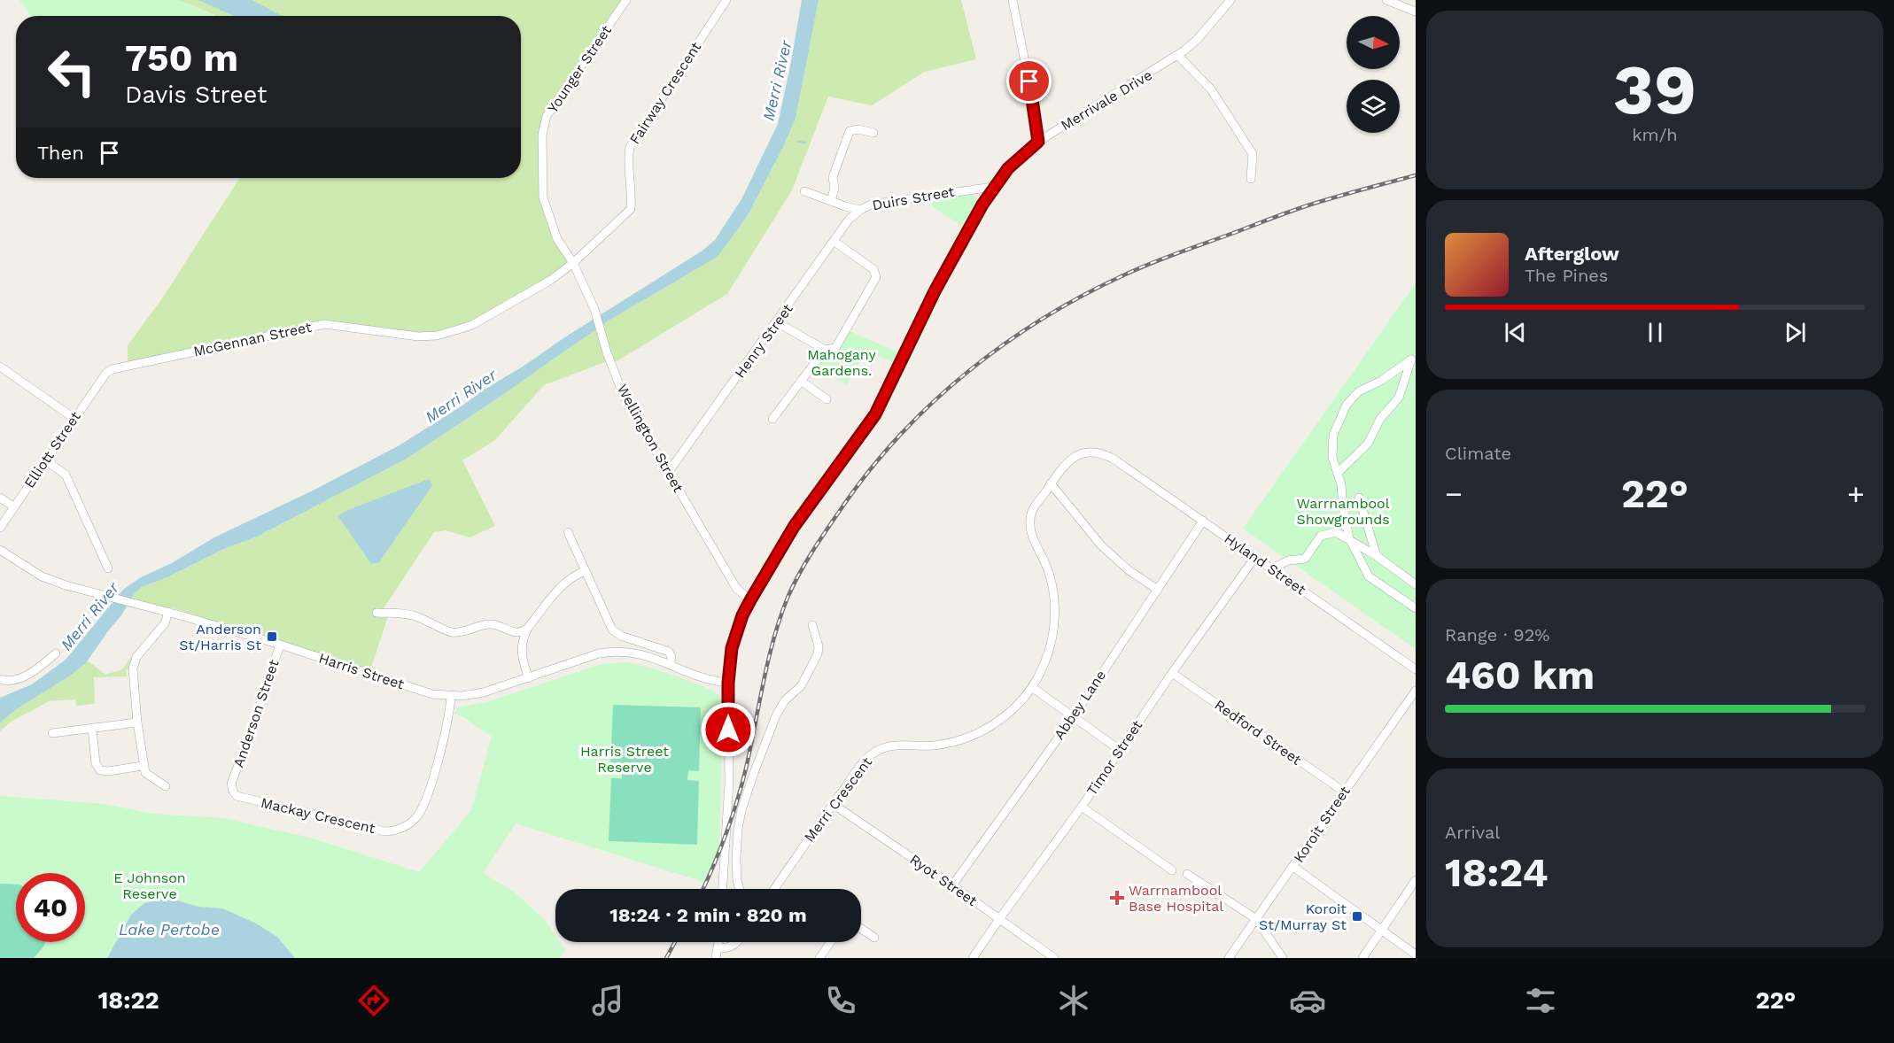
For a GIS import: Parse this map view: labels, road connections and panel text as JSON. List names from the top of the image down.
{
  "streets": {
    "street": [
      "Younger Street",
      "Fairway Crescent",
      "Merrivale Drive",
      "Duirs Street",
      "McGennan Street",
      "Henry Street",
      "Wellington Street",
      "Elliott Street",
      "Hyland Street",
      "Harris Street",
      "Abbey Lane",
      "Anderson Street",
      "Redford Street",
      "Timor Street",
      "Merri Crescent",
      "Mackay Crescent",
      "Koroit Street",
      "Ryot Street"
    ]
  },
  "crossings": [
    ["Younger Street", "Fairway Crescent"],
    ["Younger Street", "McGennan Street"],
    ["Younger Street", "Wellington Street"],
    ["Fairway Crescent", "McGennan Street"],
    ["Fairway Crescent", "Wellington Street"],
    ["Merrivale Drive", "Duirs Street"],
    ["Merrivale Drive", "Wellington Street"],
    ["Merrivale Drive", "Harris Street"],
    ["Duirs Street", "Henry Street"],
    ["McGennan Street", "Wellington Street"],
    ["McGennan Street", "Elliott Street"],
    ["Henry Street", "Wellington Street"],
    ["Hyland Street", "Abbey Lane"],
    ["Hyland Street", "Timor Street"],
    ["Hyland Street", "Merri Crescent"],
    ["Harris Street", "Anderson Street"],
    ["Harris Street", "Mackay Crescent"],
    ["Abbey Lane", "Ryot Street"],
    ["Anderson Street", "Mackay Crescent"],
    ["Redford Street", "Timor Street"],
    ["Redford Street", "Koroit Street"],
    ["Timor Street", "Ryot Street"],
    ["Merri Crescent", "Ryot Street"]
  ],
  "water": ["Merri River", "Lake Pertobe"],
  "parks": [
    "Mahogany Gardens.",
    "Warrnambool Showgrounds",
    "Harris Street Reserve",
    "E Johnson Reserve"
  ],
  "places": {
    "transit": ["Anderson St/Harris St", "Koroit St/Murray St"],
    "health": ["Warrnambool Base Hospital"]
  },
  "north": "right",
  "page": {
    "tile": [
      ["39", "km/h"],
      "Climate",
      ["Range · 92%", "460 km"],
      ["Arrival", "18:24"]
    ],
    "turn": ["750 m", "Davis Street"],
    "then": "Then",
    "song": ["Afterglow", "The Pines"],
    "heat": ["−", "22°", "+"],
    "limit": "40",
    "trip": "18:24 · 2 min · 820 m",
    "tabs": ["18:22", "22°"]
  }
}
